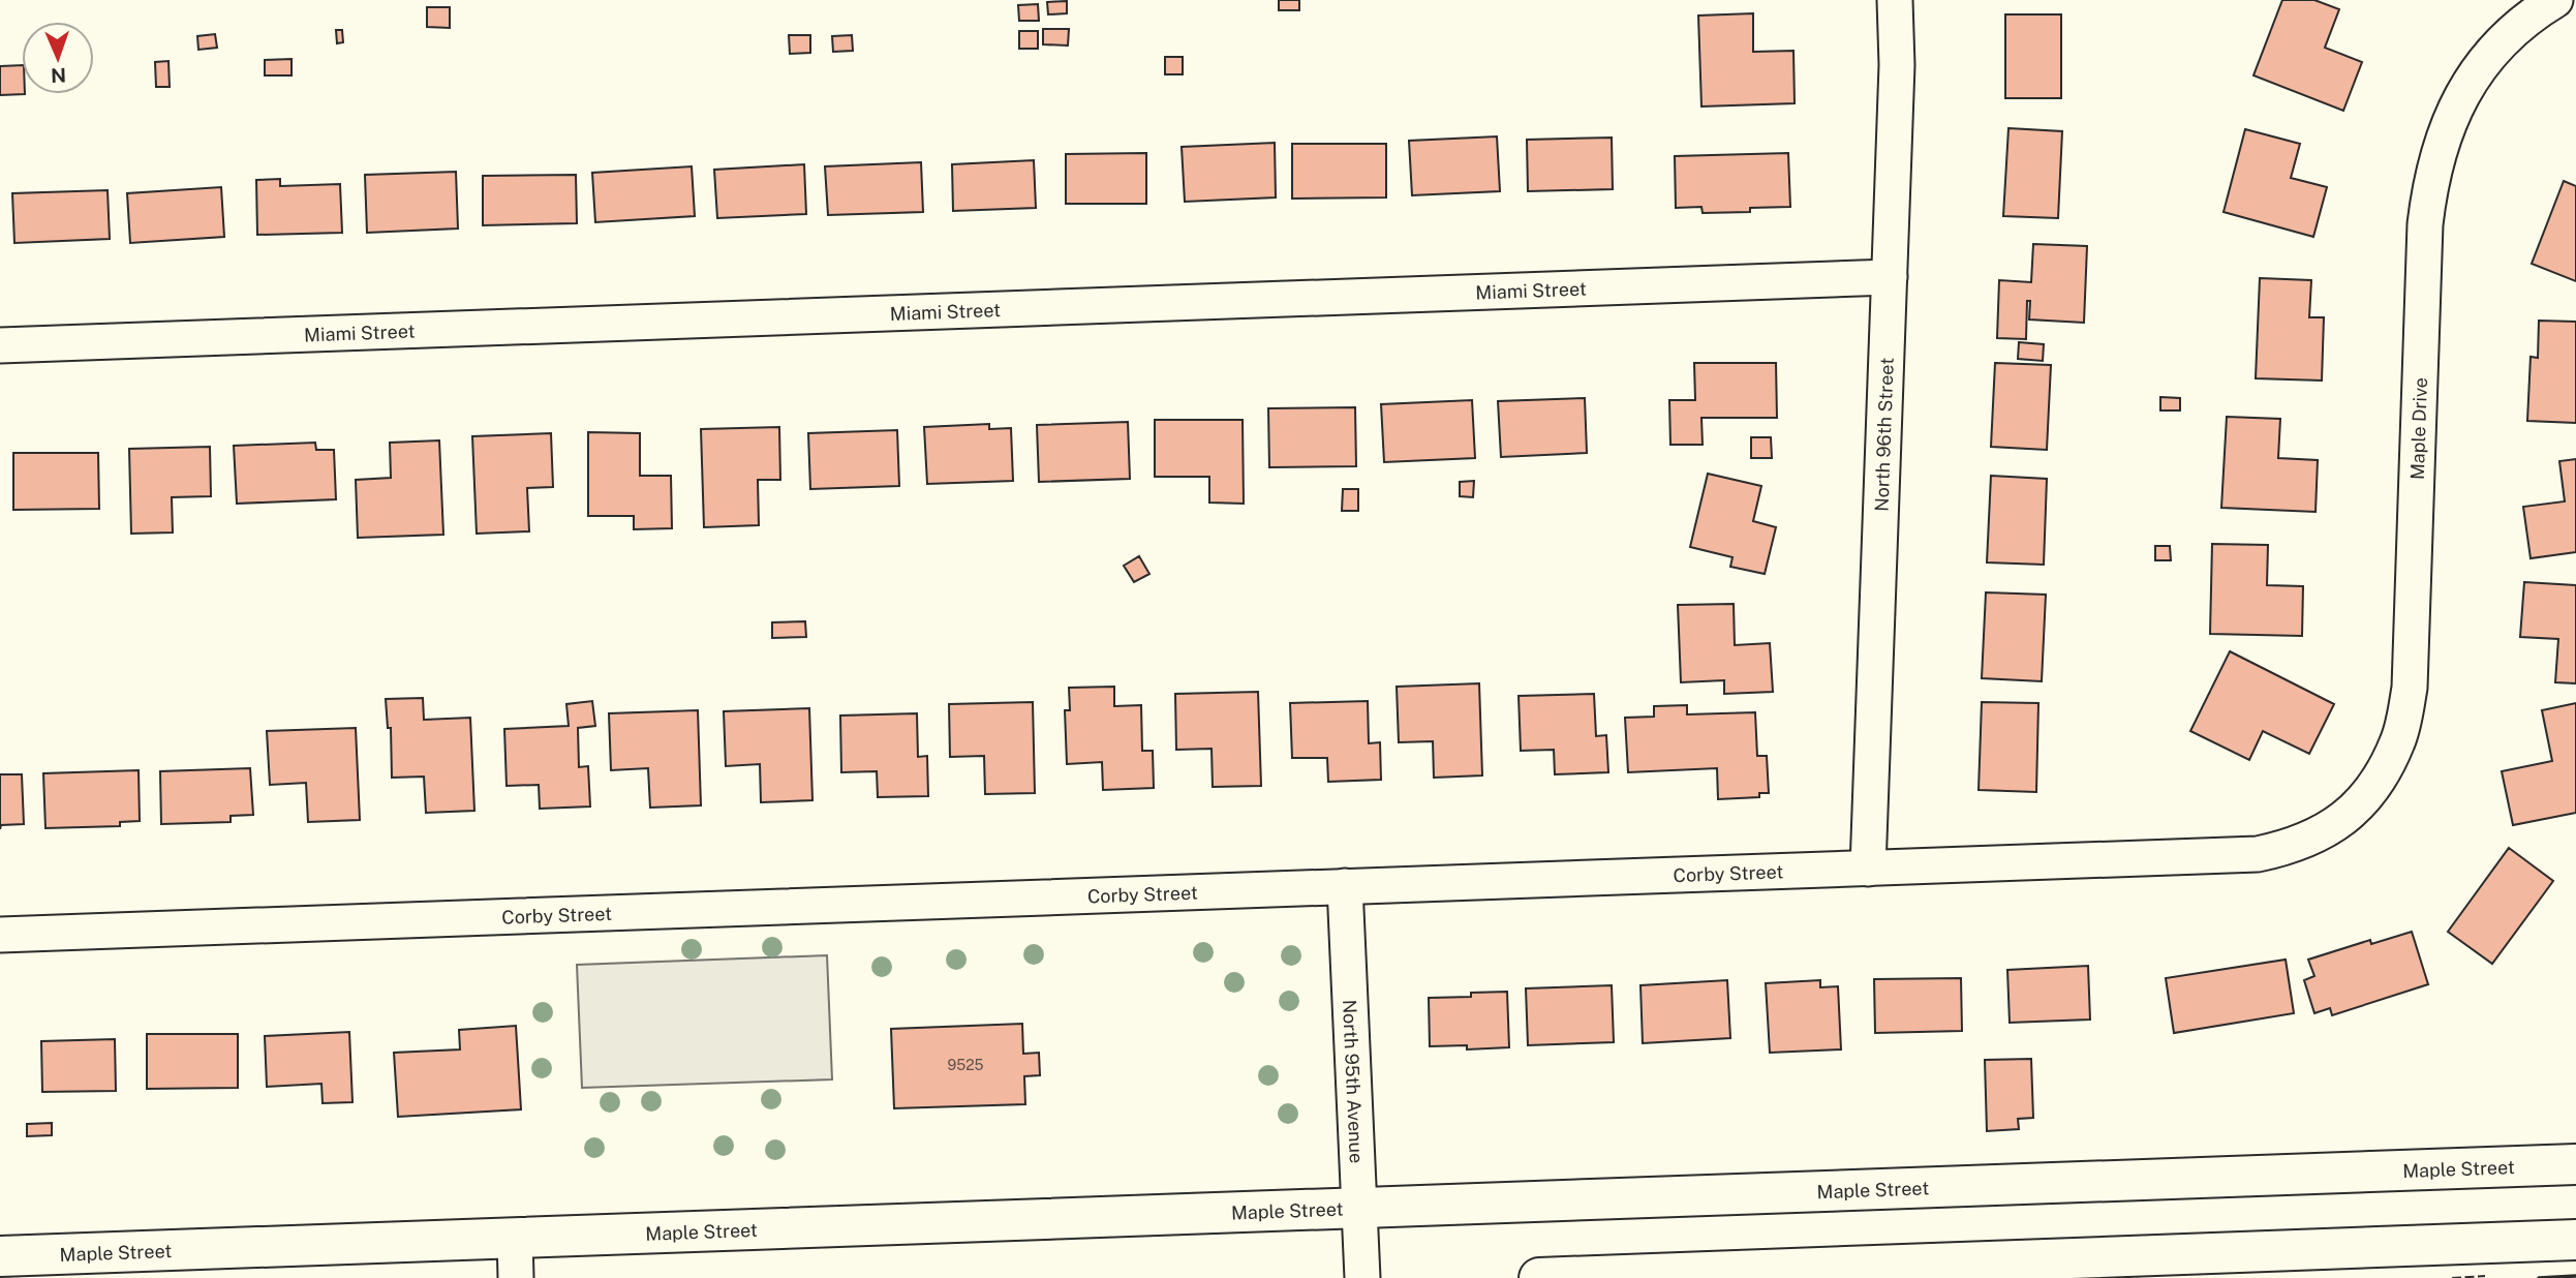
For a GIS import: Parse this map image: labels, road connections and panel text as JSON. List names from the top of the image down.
{
  "streets": {
    "main road": ["Maple Street"],
    "street": [
      "Miami Street",
      "Maple Drive",
      "North 96th Street",
      "Corby Street",
      "North 95th Avenue"
    ]
  },
  "crossings": [
    ["Miami Street", "North 96th Street"],
    ["Maple Drive", "Corby Street"],
    ["North 96th Street", "Corby Street"],
    ["Corby Street", "North 95th Avenue"],
    ["North 95th Avenue", "Maple Street"]
  ],
  "house_numbers": ["9525"],
  "north": "bottom"
}
